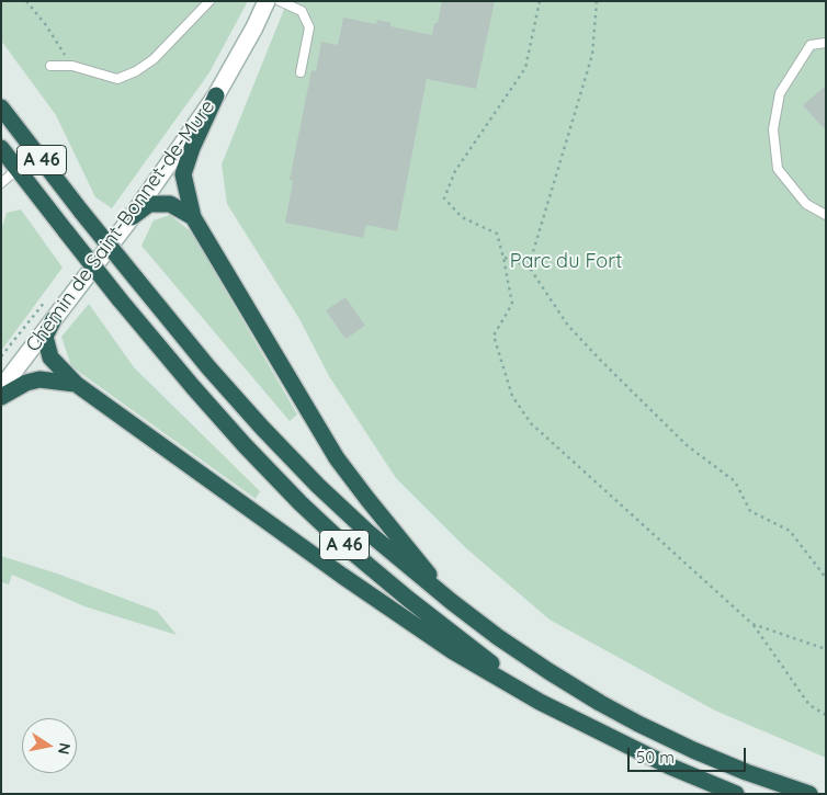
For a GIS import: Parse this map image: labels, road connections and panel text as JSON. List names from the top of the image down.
{
  "streets": {
    "highway": ["A 46"],
    "street": ["Chemin de Saint-Bonnet-de-Mure"]
  },
  "parks": ["Parc du Fort"],
  "scale_bar": "50 m",
  "north": "right"
}
